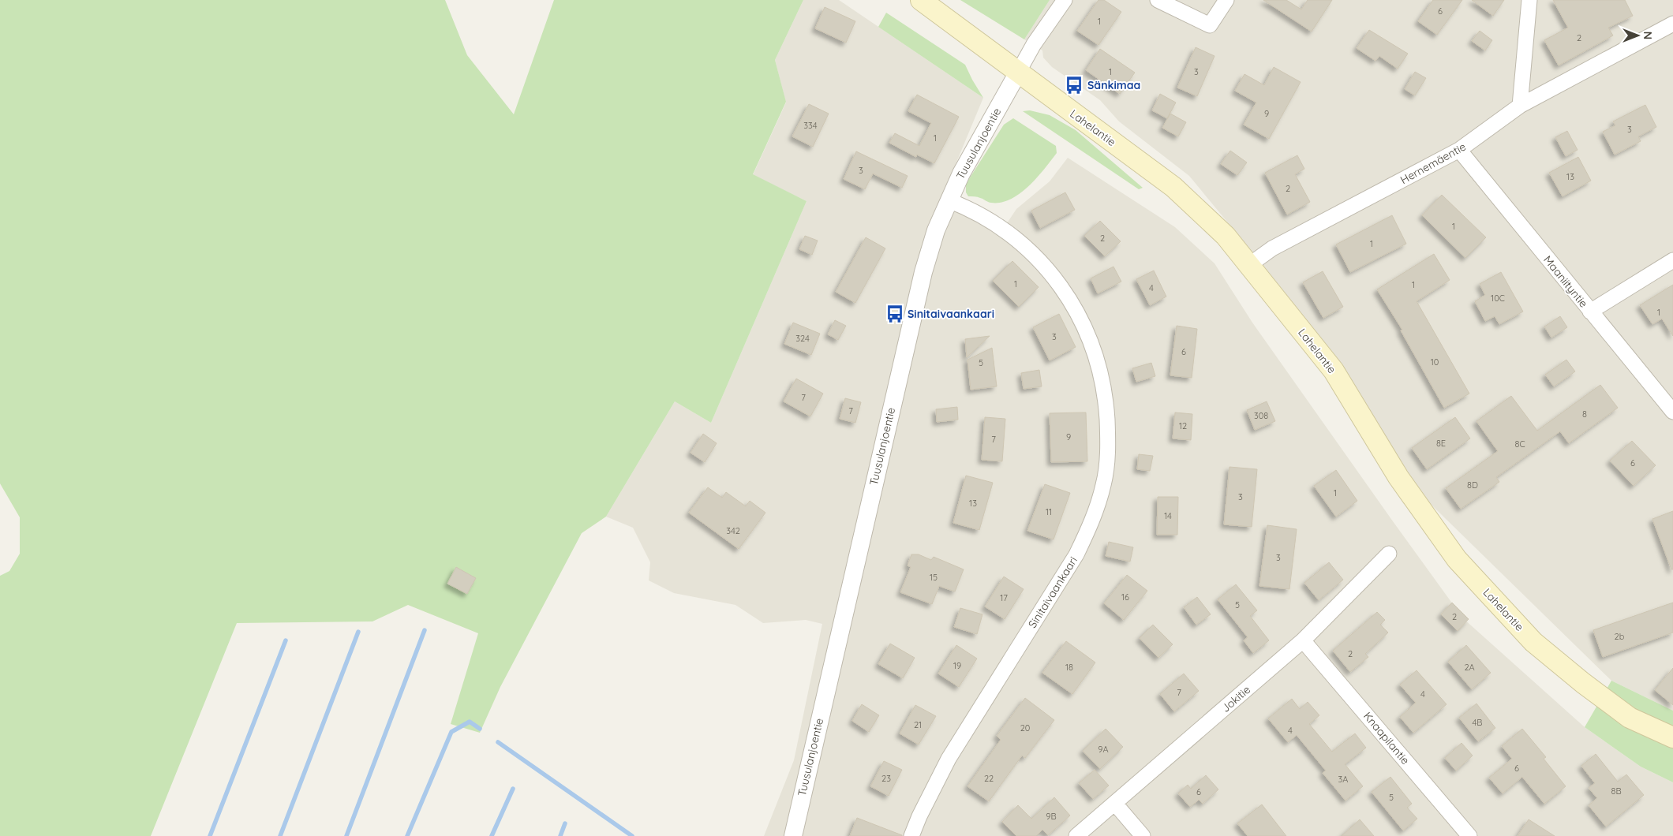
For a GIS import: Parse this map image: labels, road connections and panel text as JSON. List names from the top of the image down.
{
  "streets": {
    "main road": ["Lahelantie"],
    "street": [
      "Tuusulanjoentie",
      "Hernemäentie",
      "Maaniityntie",
      "Sinitaivaankaari",
      "Jokitie",
      "Knaapilantie"
    ]
  },
  "crossings": [
    ["Lahelantie", "Tuusulanjoentie"],
    ["Lahelantie", "Hernemäentie"],
    ["Tuusulanjoentie", "Sinitaivaankaari"],
    ["Hernemäentie", "Maaniityntie"],
    ["Jokitie", "Knaapilantie"]
  ],
  "places": {
    "bus stop": ["Sänkimaa", "Sinitaivaankaari"]
  },
  "house_numbers": [
    "6",
    "1",
    "2",
    "1",
    "3",
    "9",
    "334",
    "3",
    "1",
    "3",
    "13",
    "2",
    "1",
    "2",
    "1",
    "1",
    "1",
    "4",
    "10C",
    "1",
    "3",
    "324",
    "6",
    "10",
    "5",
    "7",
    "7",
    "8",
    "308",
    "12",
    "9",
    "7",
    "8E",
    "8C",
    "6",
    "8D",
    "1",
    "3",
    "13",
    "11",
    "14",
    "342",
    "3",
    "15",
    "16",
    "17",
    "5",
    "2",
    "2b",
    "2",
    "19",
    "18",
    "2A",
    "7",
    "4",
    "4B",
    "21",
    "20",
    "4",
    "9A",
    "6",
    "23",
    "22",
    "3A",
    "8B",
    "6",
    "5",
    "9B"
  ],
  "north": "right"
}
